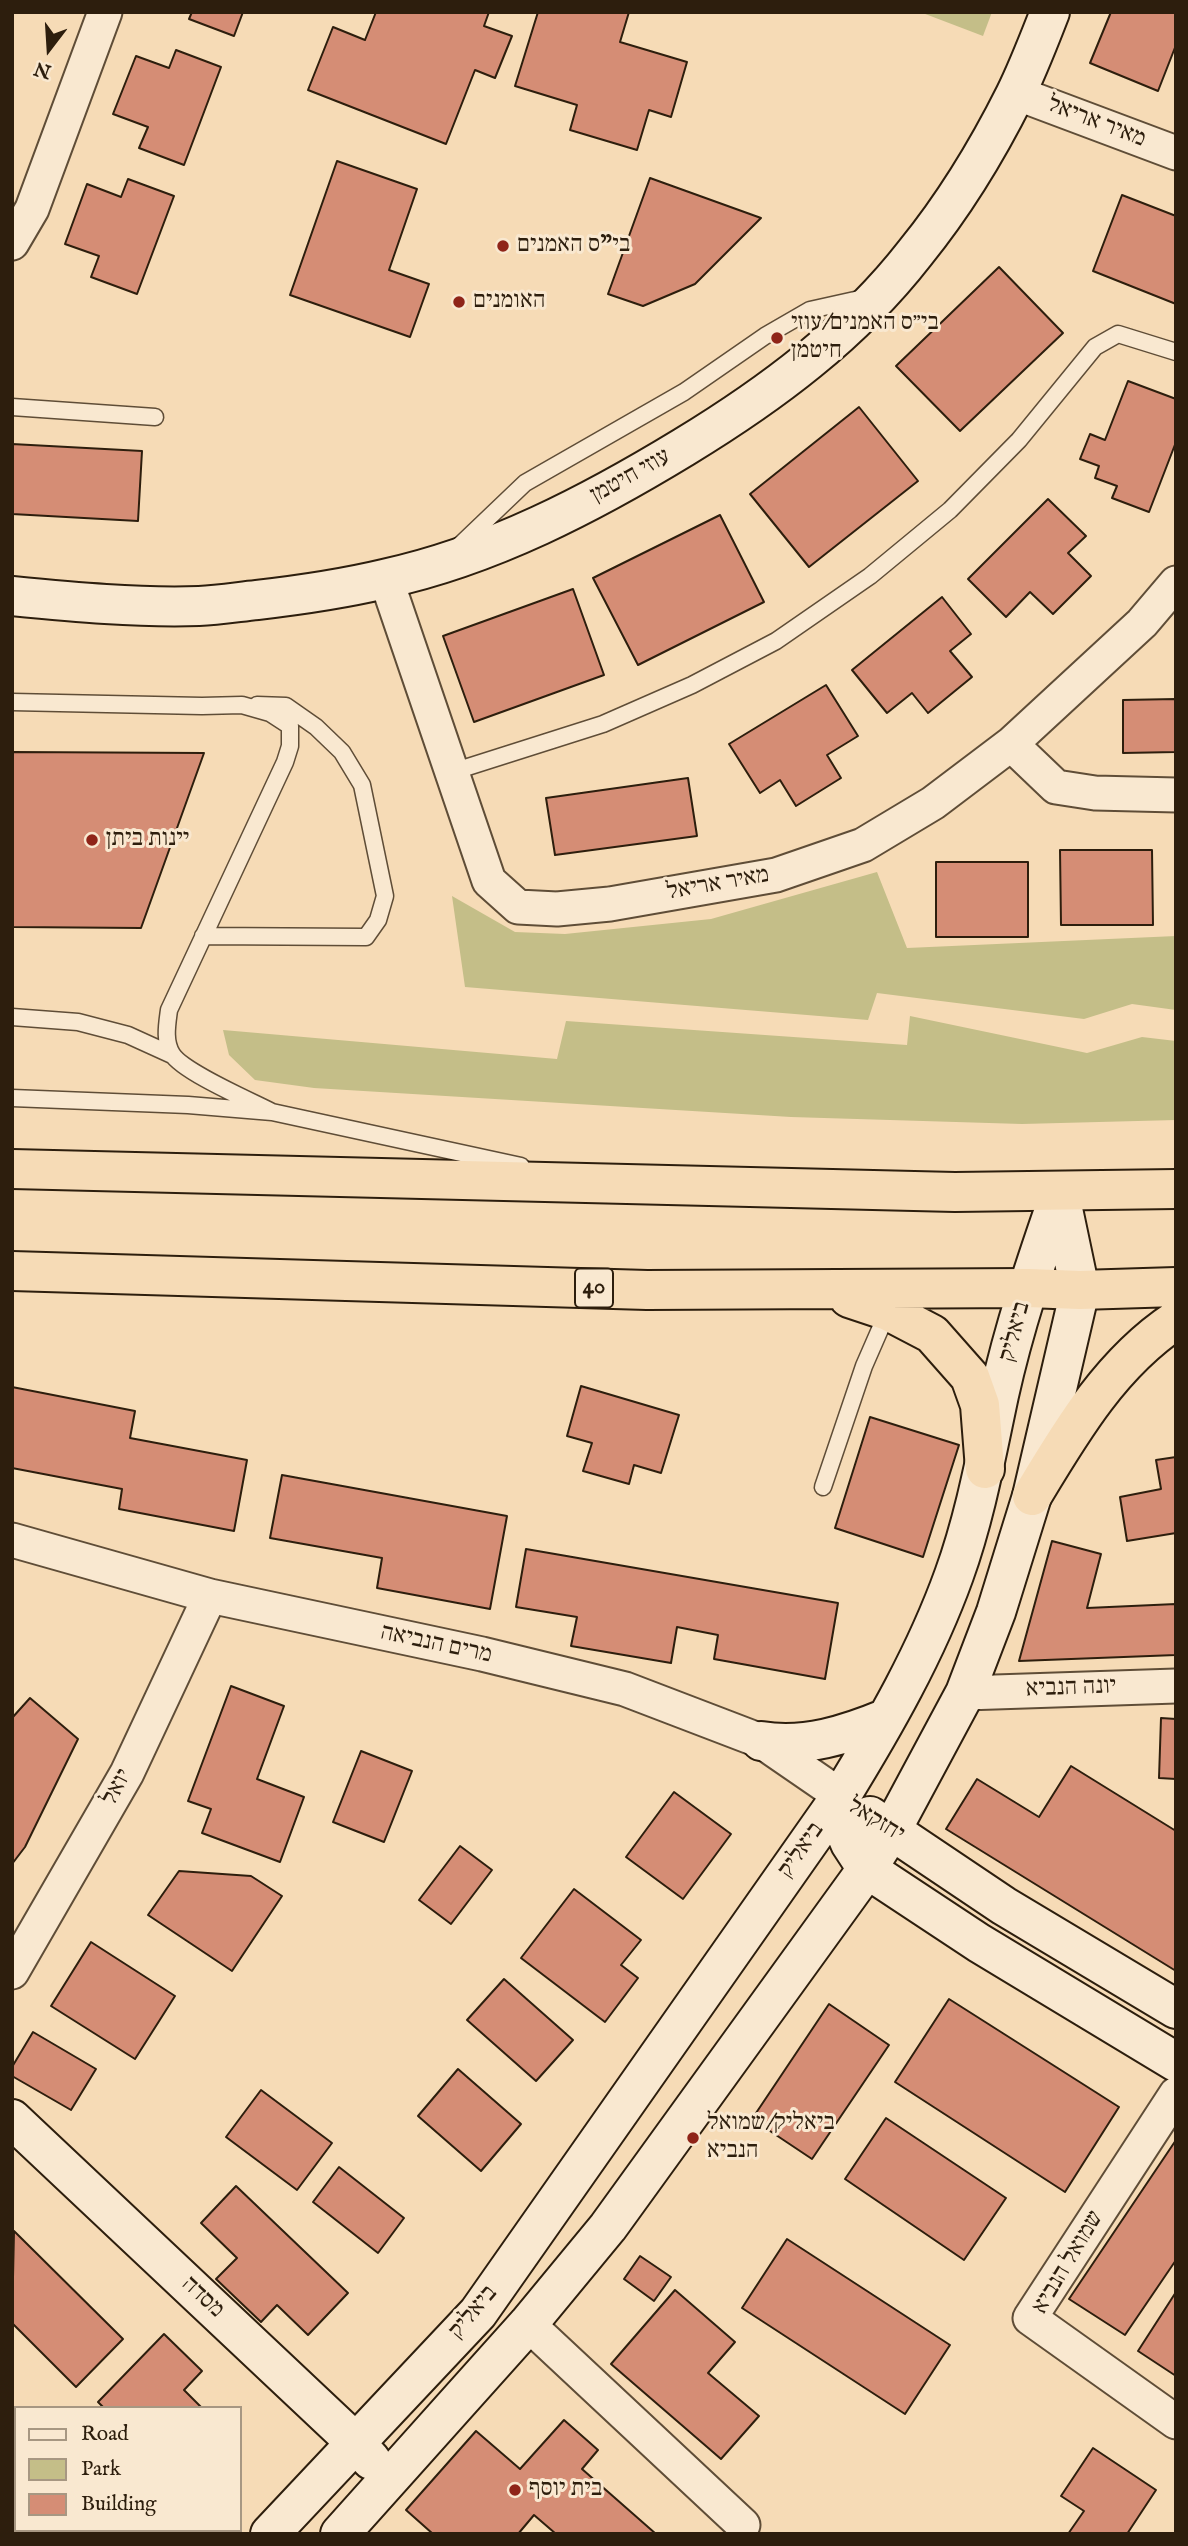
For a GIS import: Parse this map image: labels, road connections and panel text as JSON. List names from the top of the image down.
{
  "streets": {
    "highway": ["40"],
    "street": [
      "מאיר אריאל",
      "עוזי חיטמן",
      "ביאליק",
      "מרים הנביאה",
      "יונה הנביא",
      "יואל",
      "יחזקאל",
      "שמואל הנביא",
      "מסדה"
    ]
  },
  "crossings": [
    ["מאיר אריאל", "עוזי חיטמן"],
    ["40", "ביאליק"],
    ["ביאליק", "מרים הנביאה"],
    ["ביאליק", "יונה הנביא"],
    ["ביאליק", "יחזקאל"],
    ["ביאליק", "מסדה"],
    ["מרים הנביאה", "יואל"],
    ["מרים הנביאה", "יחזקאל"]
  ],
  "places": [
    "בי\"ס האמנים",
    "האומנים",
    "בי״ס האמנים/עוזי חיטמן",
    "יינות ביתן",
    "ביאליק/שמואל הנביא",
    "בית יוסף"
  ],
  "legend": ["Road", "Park", "Building"],
  "north": "bottom"
}
